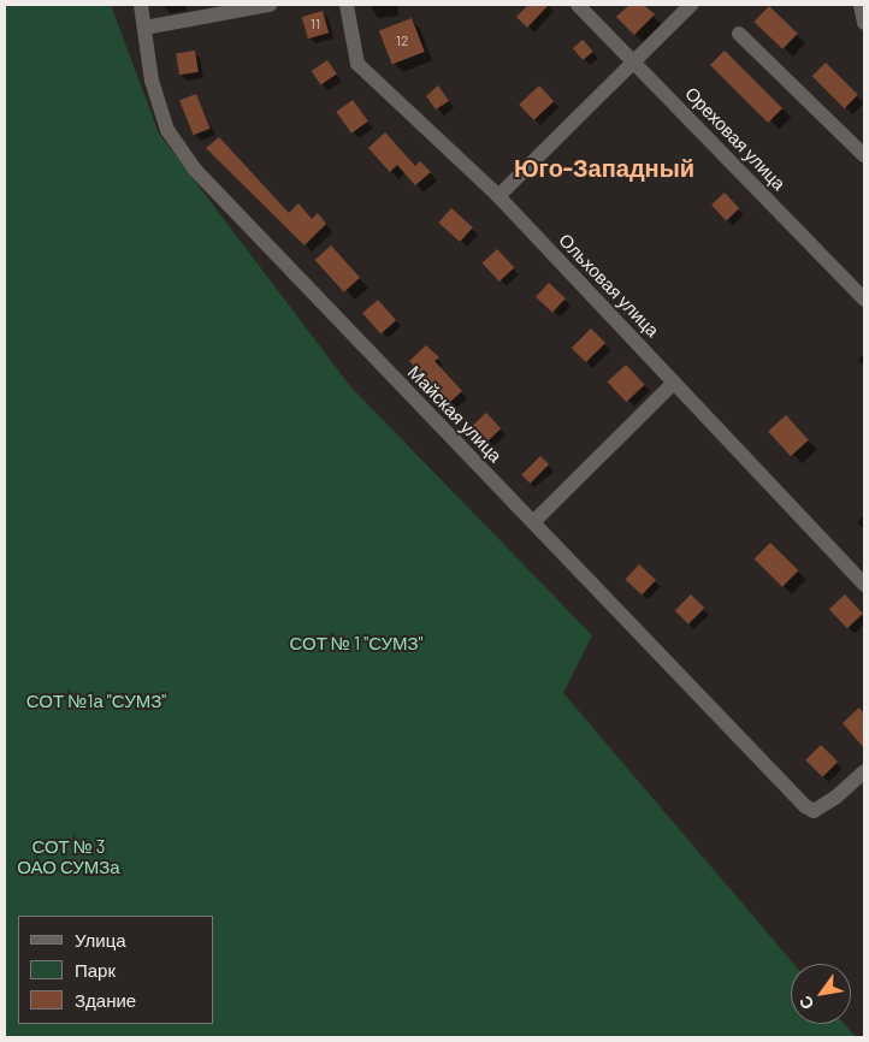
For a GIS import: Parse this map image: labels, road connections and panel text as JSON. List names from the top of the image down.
{
  "streets": {
    "street": ["Ореховая улица", "Ольховая улица", "Майская улица"]
  },
  "districts": ["Юго-Западный"],
  "parks": ["СОТ № 1 \"СУМЗ\"", "СОТ №1а \"СУМЗ\"", "СОТ № 3 ОАО СУМЗа"],
  "house_numbers": ["11", "12"],
  "legend": ["Улица", "Парк", "Здание"],
  "north": "bottom left"
}
